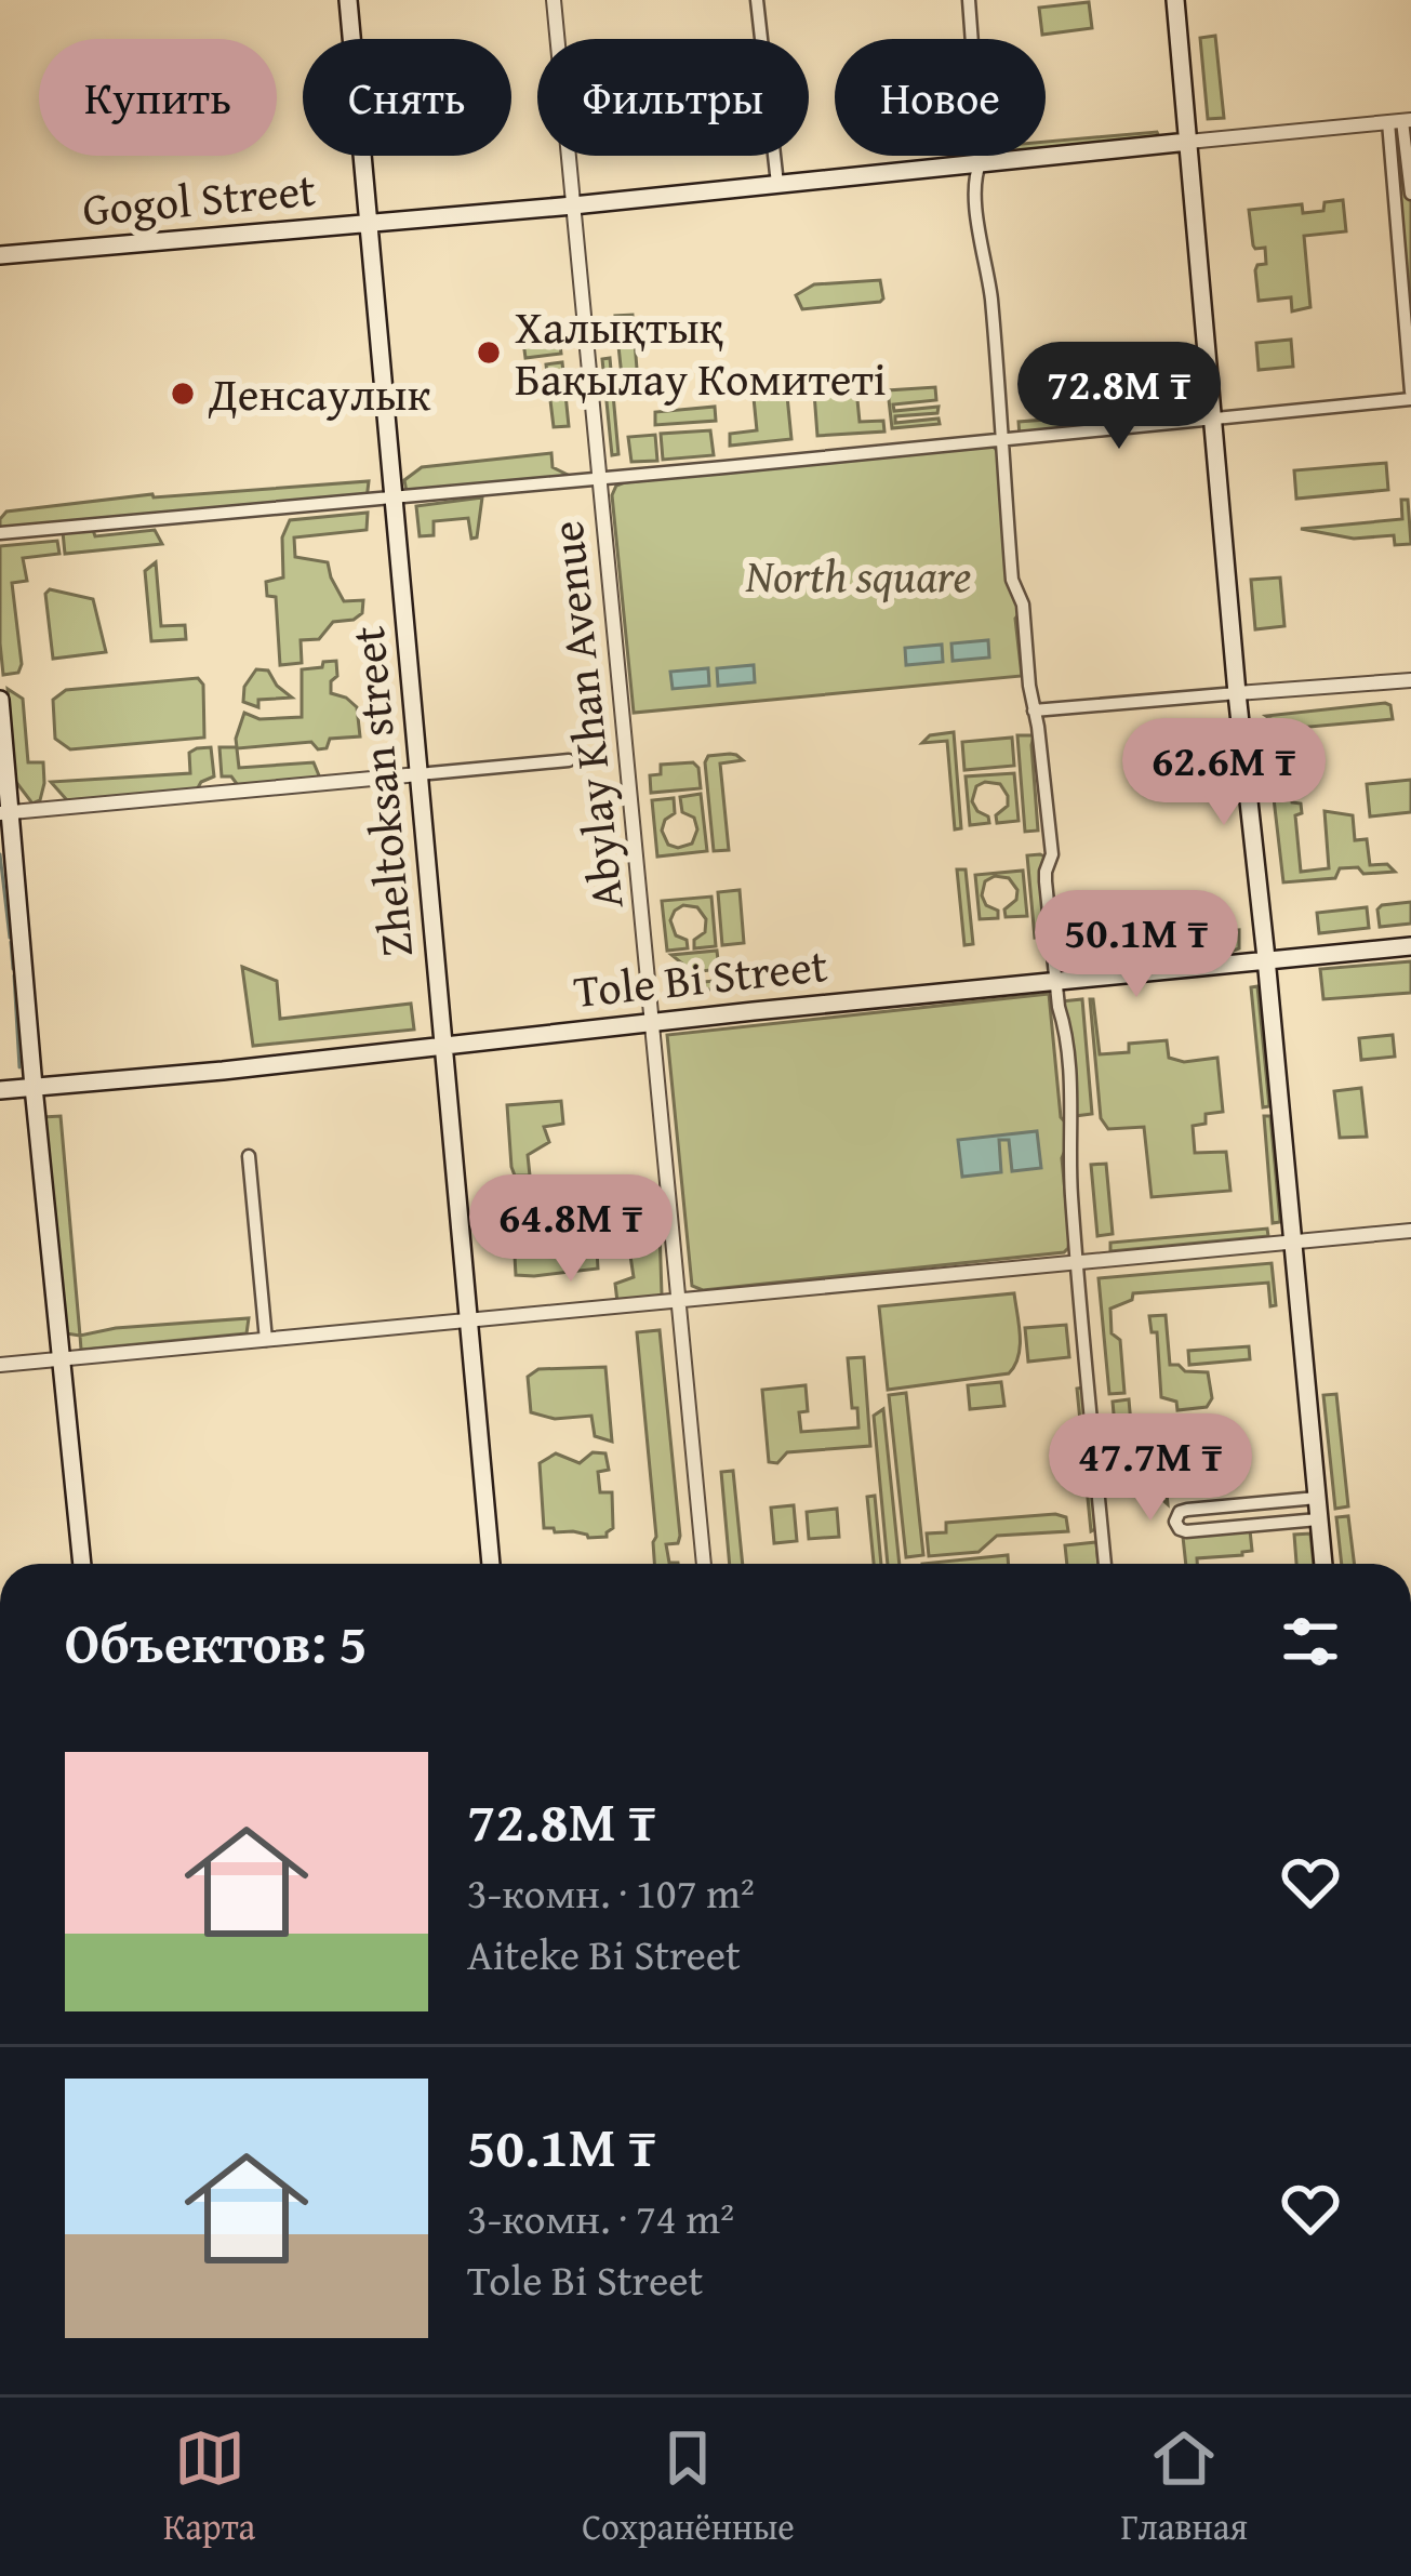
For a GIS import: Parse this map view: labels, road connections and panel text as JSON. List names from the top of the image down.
{
  "streets": {
    "main road": ["Gogol Street", "Zheltoksan street", "Tole Bi Street"],
    "street": ["Abylay Khan Avenue"]
  },
  "crossings": [
    ["Gogol Street", "Abylay Khan Avenue"],
    ["Gogol Street", "Zheltoksan street"],
    ["Abylay Khan Avenue", "Tole Bi Street"],
    ["Zheltoksan street", "Tole Bi Street"]
  ],
  "parks": ["North square"],
  "places": ["Халықтық Бақылау Комитеті", "Денсаулык"],
  "page": {
    "chip": [
      "Купить",
      "Снять",
      "Фильтры",
      "Новое"
    ],
    "price": [
      "72.8M ₸",
      "62.6M ₸",
      "50.1M ₸",
      "64.8M ₸",
      "47.7M ₸"
    ],
    "heading": "Объектов: 5",
    "list": [
      {
        "name": "72.8M ₸",
        "note": "3-комн. · 107 m² · Aiteke Bi Street"
      },
      {
        "name": "50.1M ₸",
        "note": "3-комн. · 74 m² · Tole Bi Street"
      }
    ],
    "tabs": ["Карта", "Сохранённые", "Главная"]
  }
}
